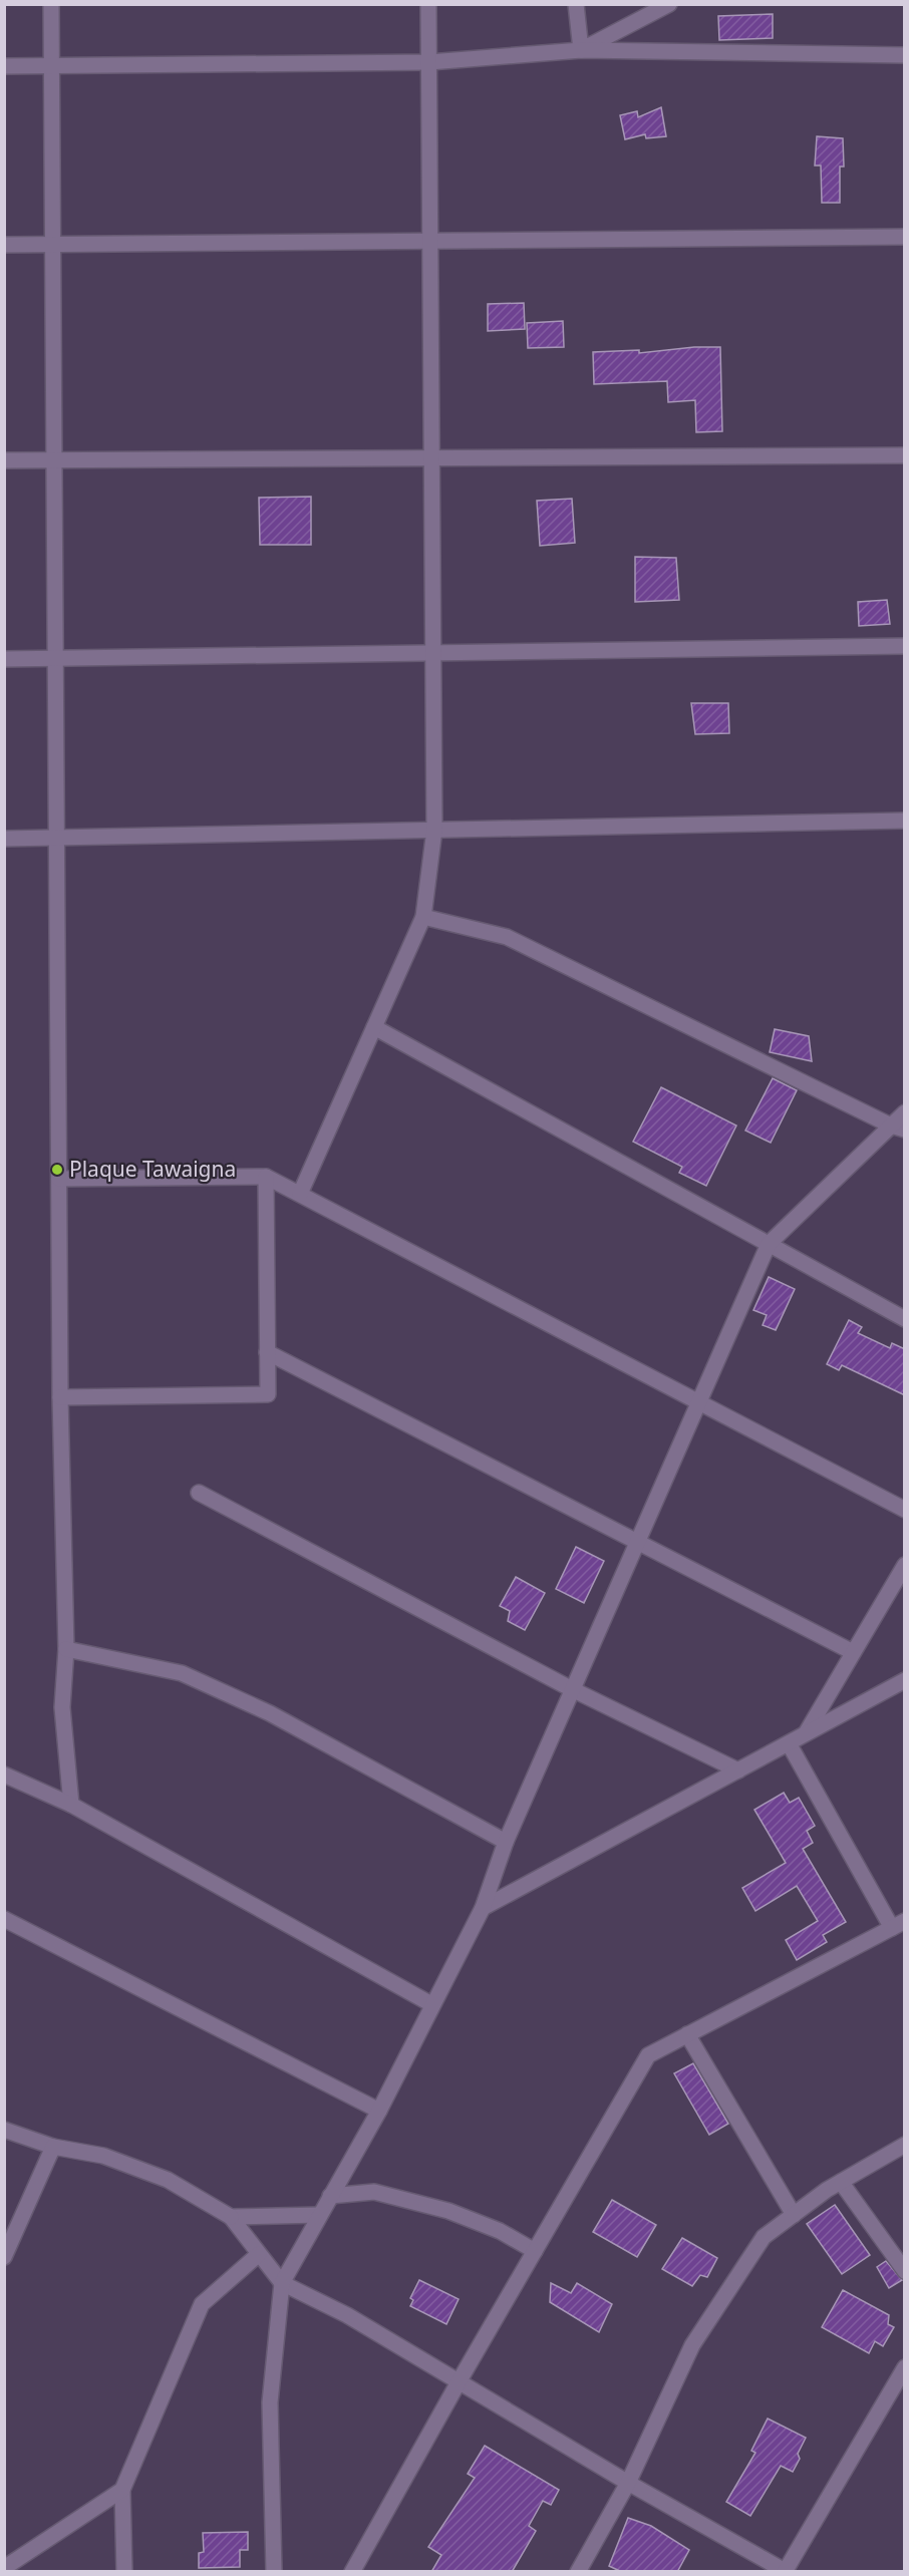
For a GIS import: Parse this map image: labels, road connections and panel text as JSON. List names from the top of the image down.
{
  "places": ["Plaque Tawaigna"]
}
